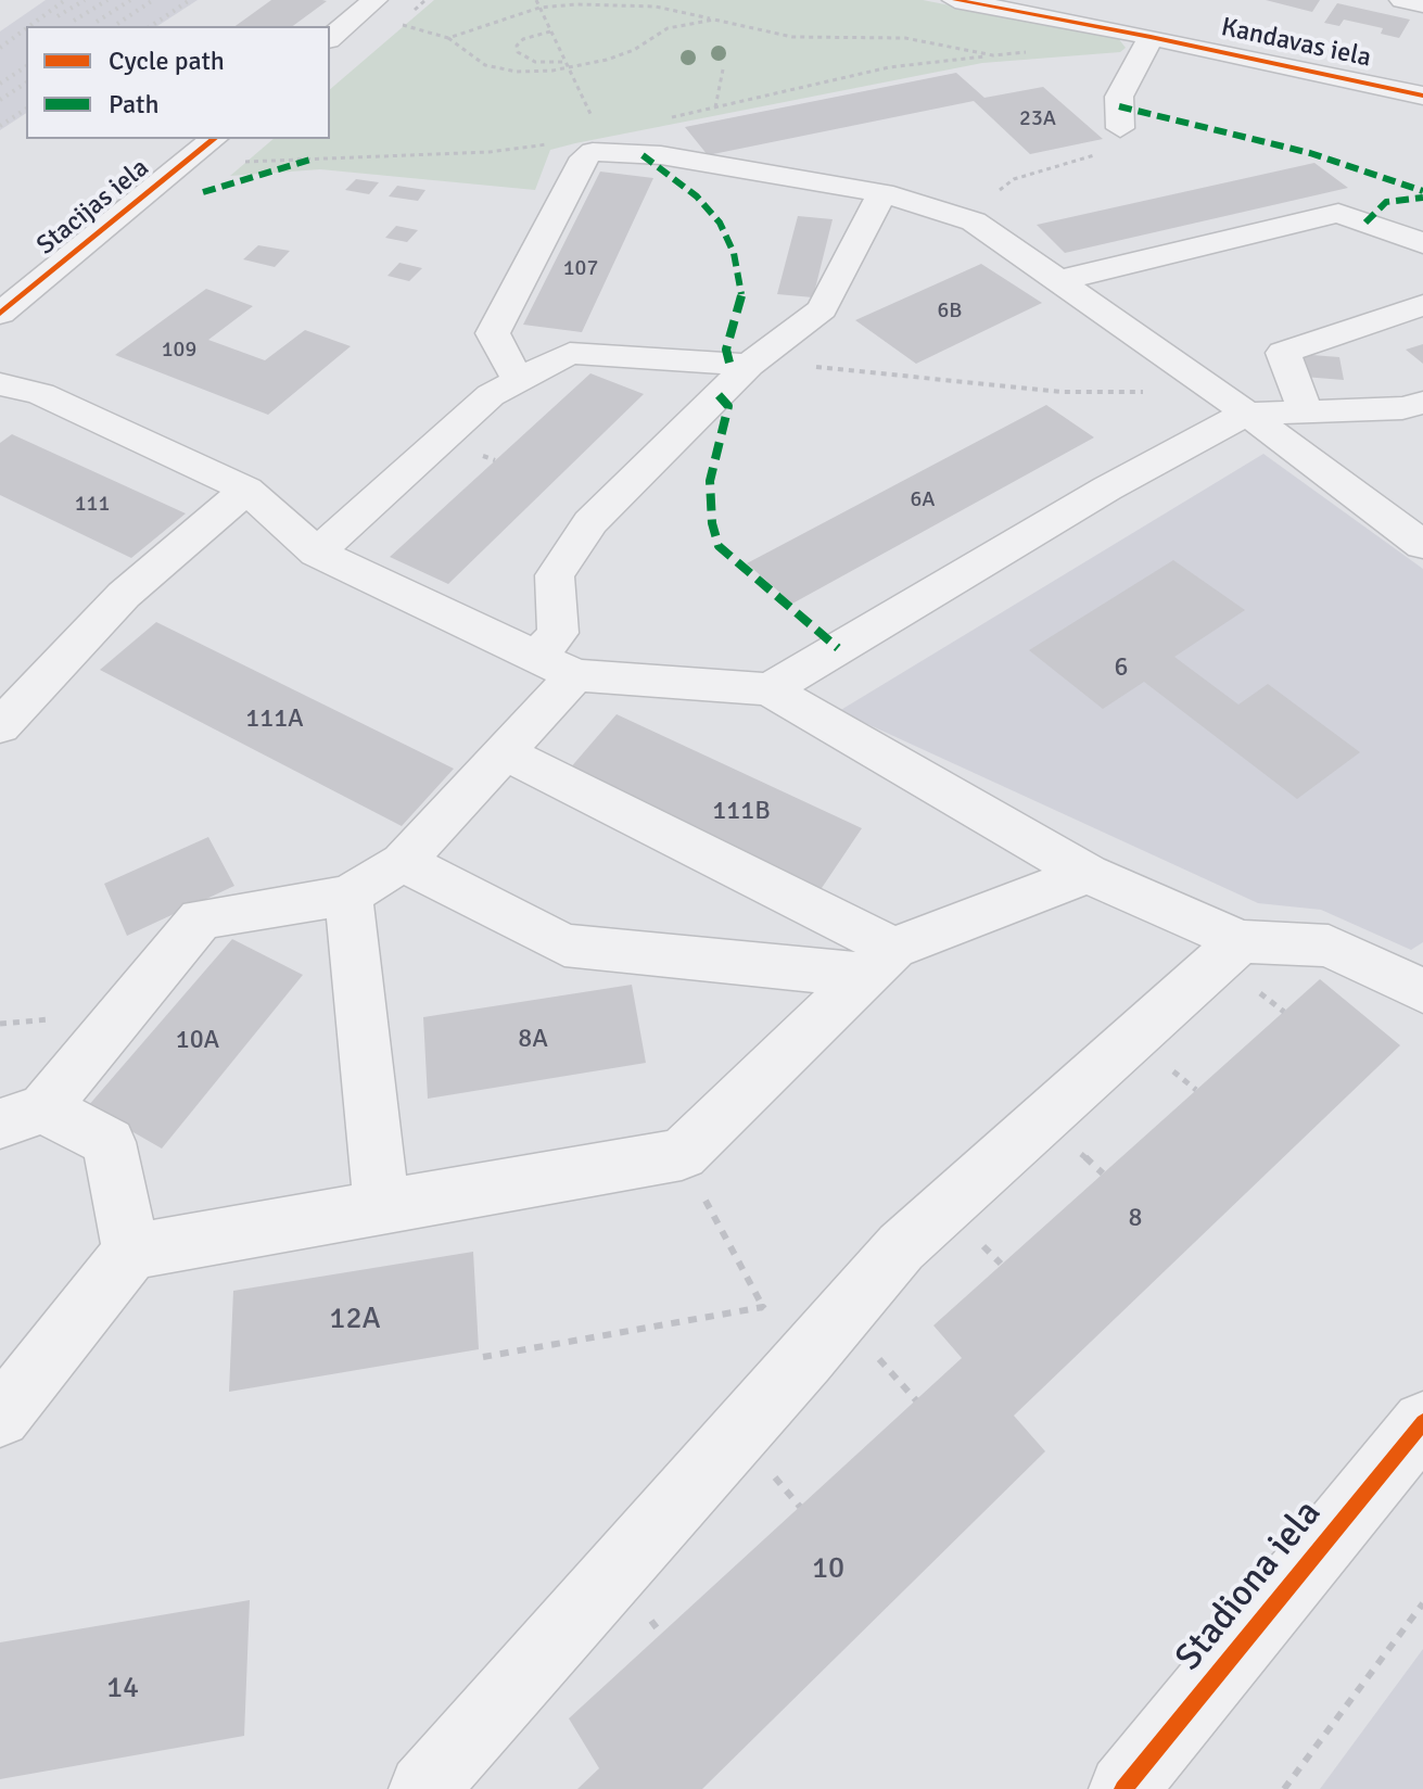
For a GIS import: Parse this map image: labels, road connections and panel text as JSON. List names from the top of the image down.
{
  "streets": {
    "street": ["Kandavas iela", "Stacijas iela", "Stadiona iela"]
  },
  "house_numbers": [
    "23A",
    "107",
    "6B",
    "109",
    "6A",
    "111",
    "6",
    "111A",
    "111B",
    "8A",
    "10A",
    "8",
    "12A",
    "10",
    "14"
  ],
  "legend": ["Cycle path", "Path"]
}
